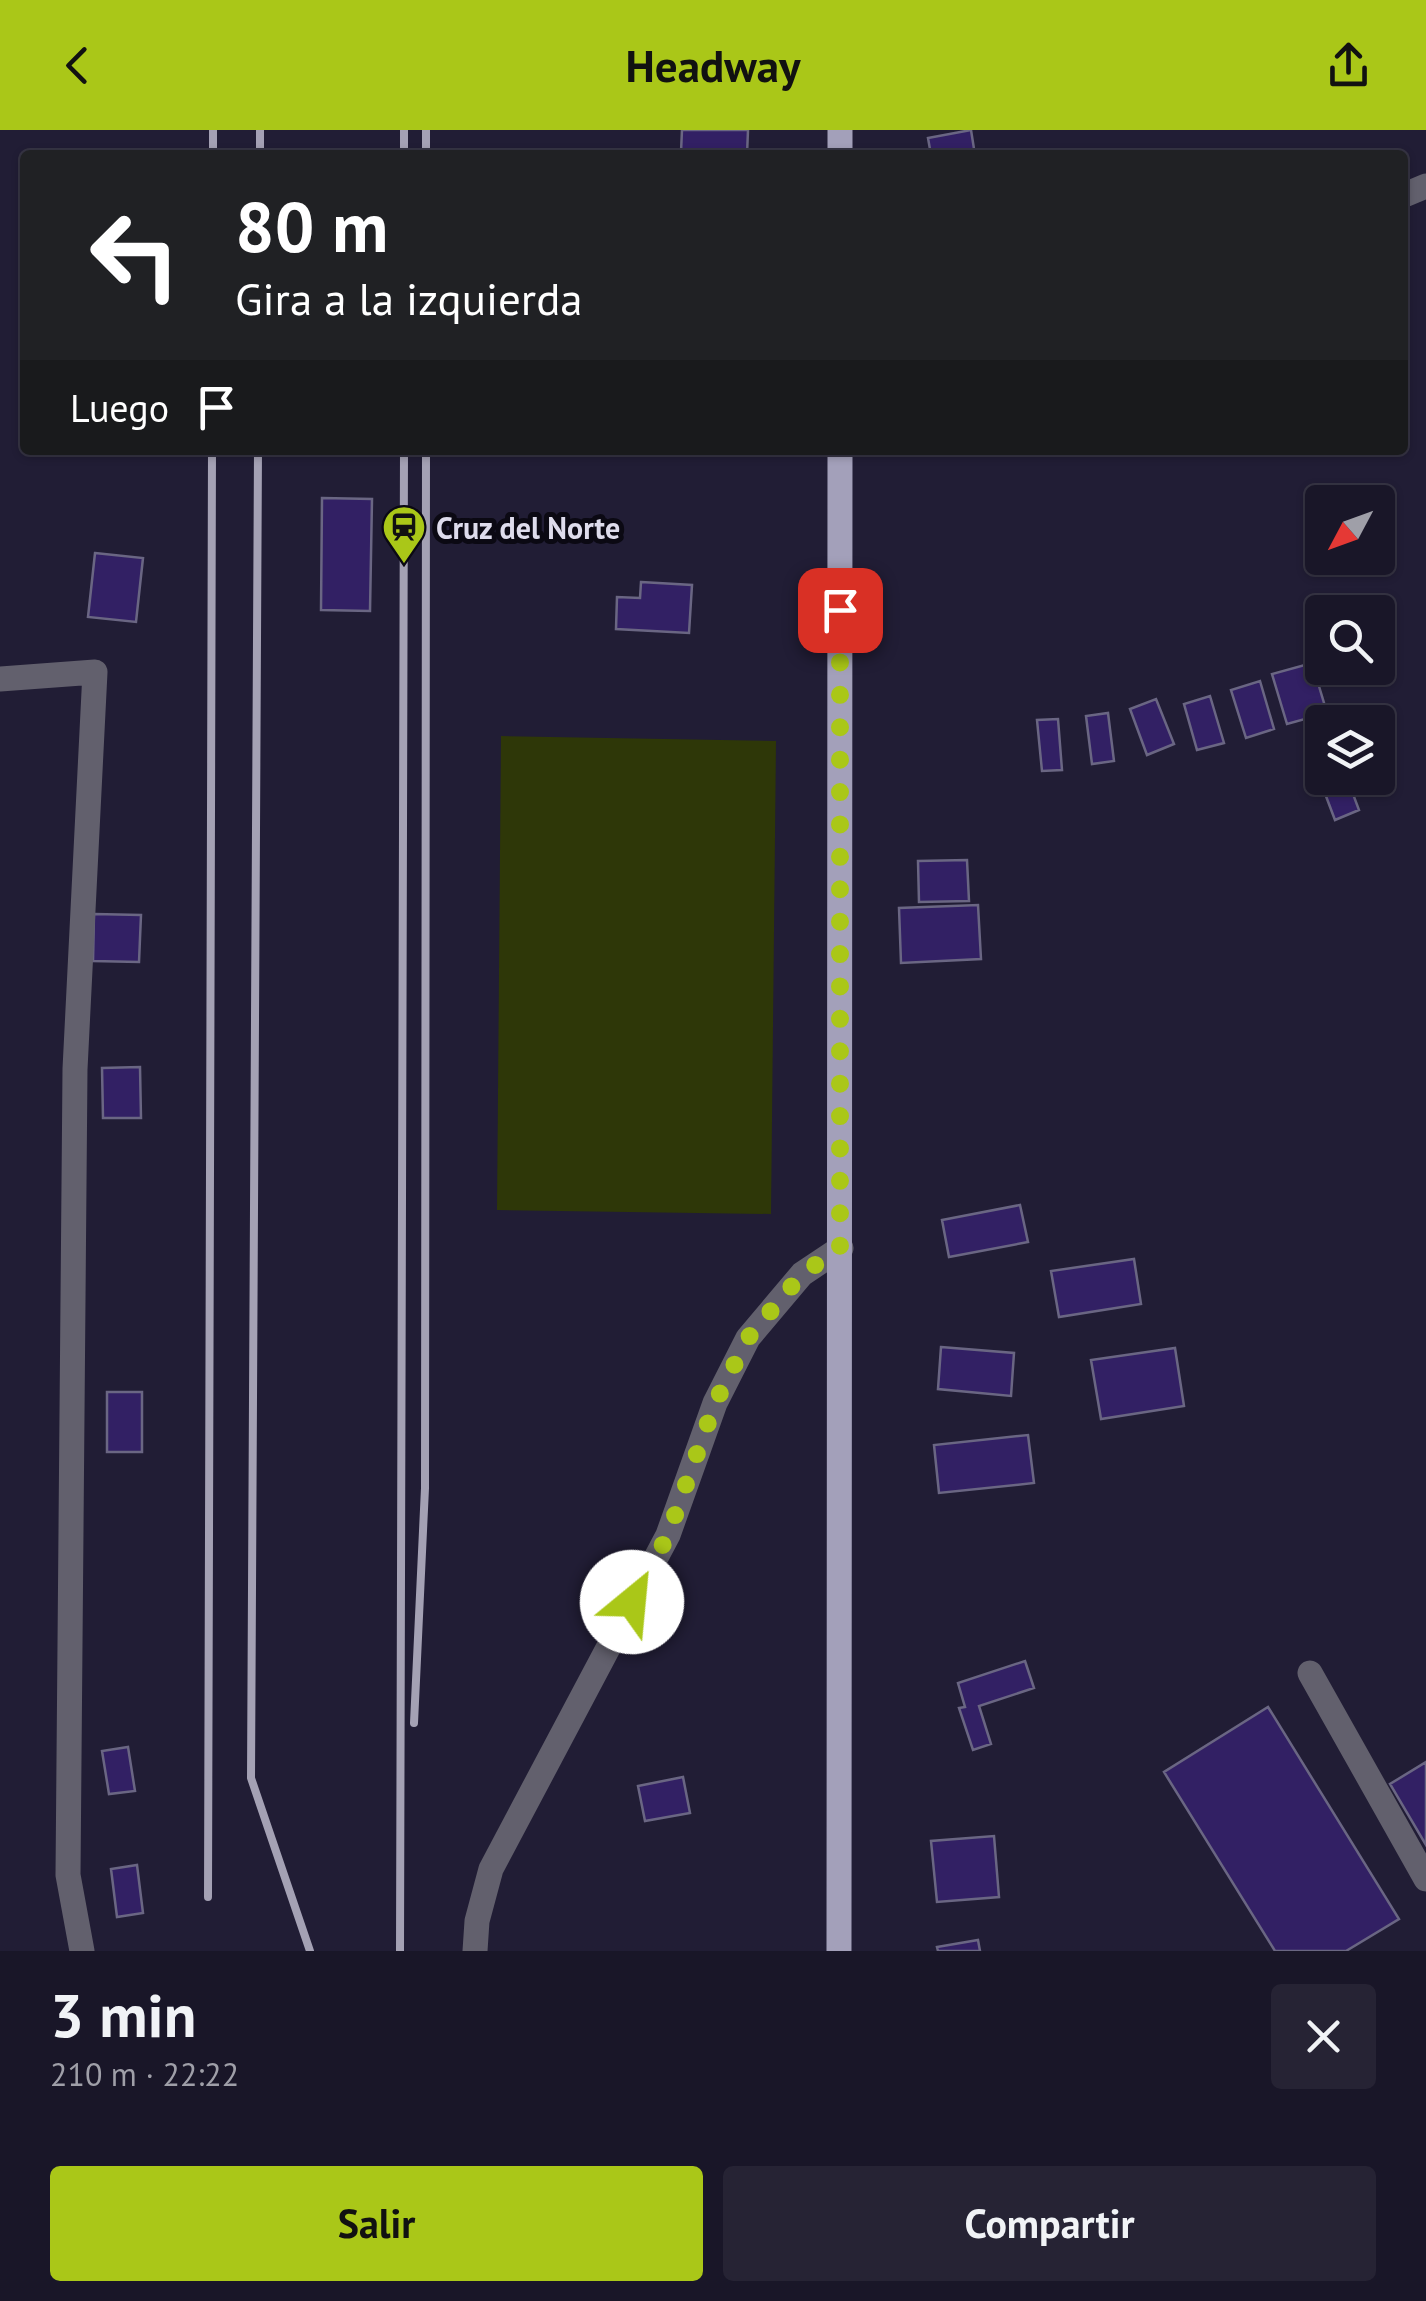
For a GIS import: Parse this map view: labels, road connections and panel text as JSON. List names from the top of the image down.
{
  "places": {
    "station": ["Cruz del Norte"]
  },
  "north": "bottom left",
  "page": {
    "header": "Headway",
    "turn": ["80 m", "Gira a la izquierda"],
    "then": "Luego",
    "heading": ["3 min", "210 m · 22:22"],
    "buttons": ["Salir", "Compartir"]
  }
}
